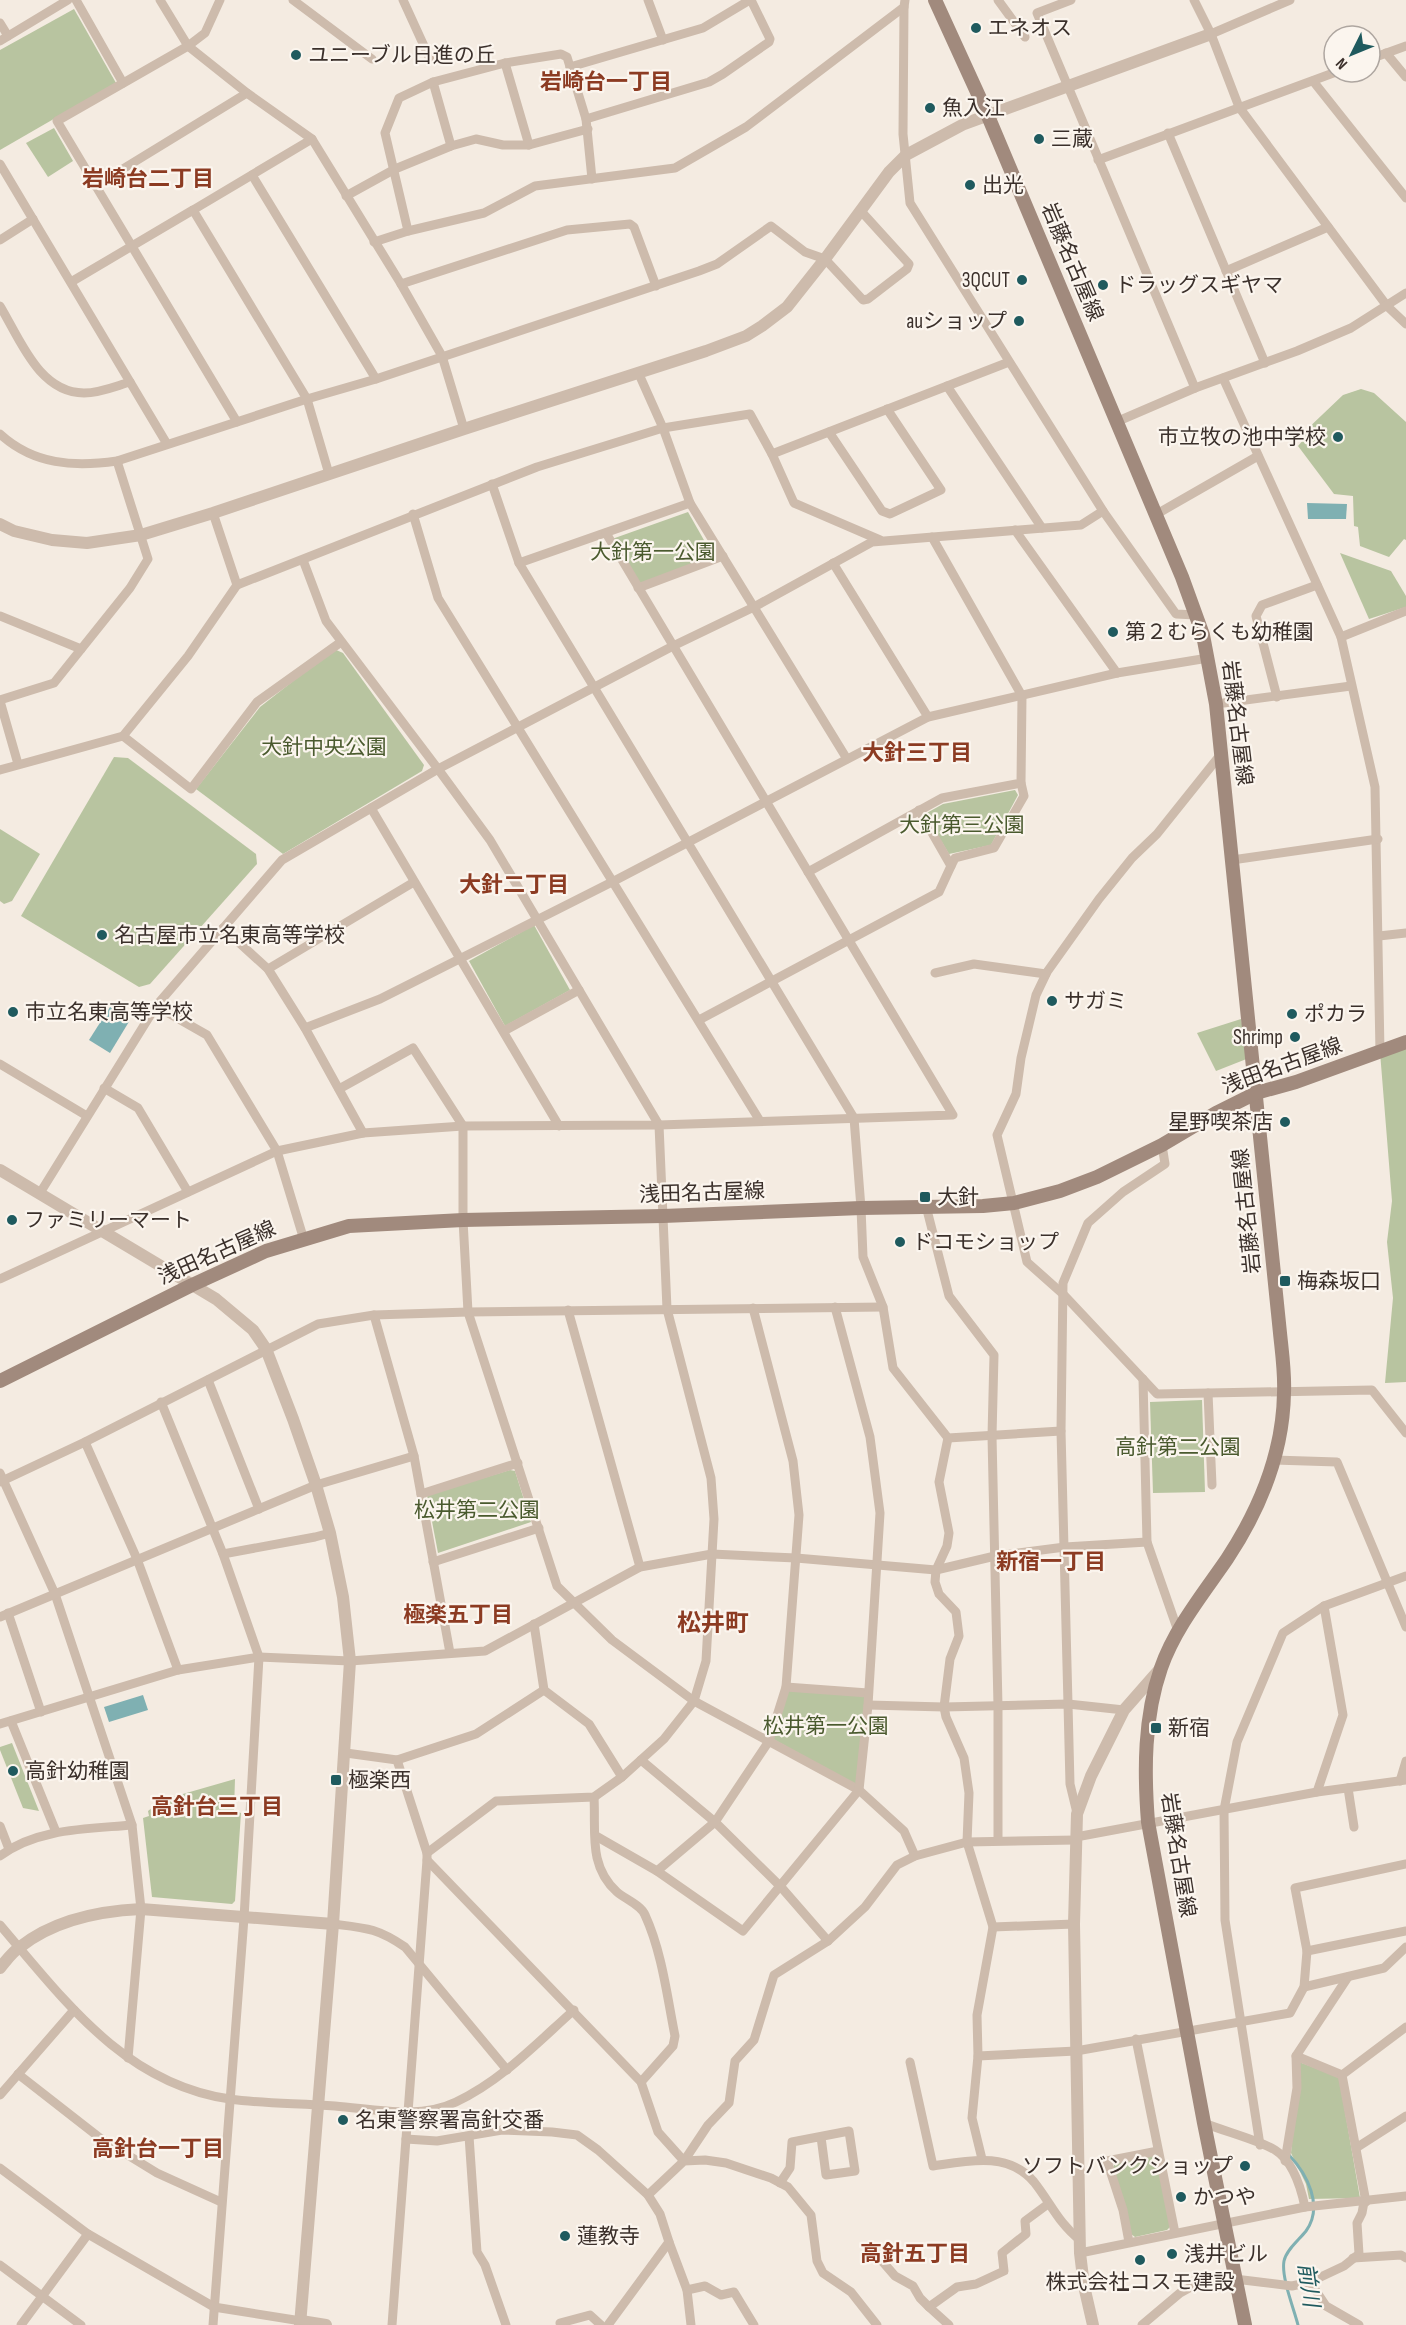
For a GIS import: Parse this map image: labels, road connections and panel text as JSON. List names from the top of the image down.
{
  "streets": {
    "main road": ["岩藤名古屋線", "浅田名古屋線"]
  },
  "crossings": [
    ["岩藤名古屋線", "浅田名古屋線"]
  ],
  "districts": [
    "岩崎台一丁目",
    "岩崎台二丁目",
    "大針三丁目",
    "大針二丁目",
    "新宿一丁目",
    "極楽五丁目",
    "松井町",
    "高針台三丁目",
    "高針台一丁目",
    "高針五丁目"
  ],
  "water": ["前川"],
  "parks": [
    "大針第一公園",
    "大針中央公園",
    "大針第三公園",
    "高針第二公園",
    "松井第二公園",
    "松井第一公園"
  ],
  "places": {
    "other": [
      "エネオス",
      "ユニーブル日進の丘",
      "魚入江",
      "三蔵",
      "出光",
      "3QCUT",
      "ドラッグスギヤマ",
      "auショップ",
      "市立牧の池中学校",
      "第２むらくも幼稚園",
      "名古屋市立名東高等学校",
      "サガミ",
      "市立名東高等学校",
      "ポカラ",
      "Shrimp",
      "星野喫茶店",
      "ファミリーマート",
      "ドコモショップ",
      "高針幼稚園",
      "名東警察署高針交番",
      "ソフトバンクショップ",
      "かつや",
      "蓮教寺",
      "浅井ビル",
      "株式会社コスモ建設"
    ],
    "transit": [
      "大針",
      "梅森坂口",
      "新宿",
      "極楽西"
    ]
  },
  "north": "bottom left"
}
